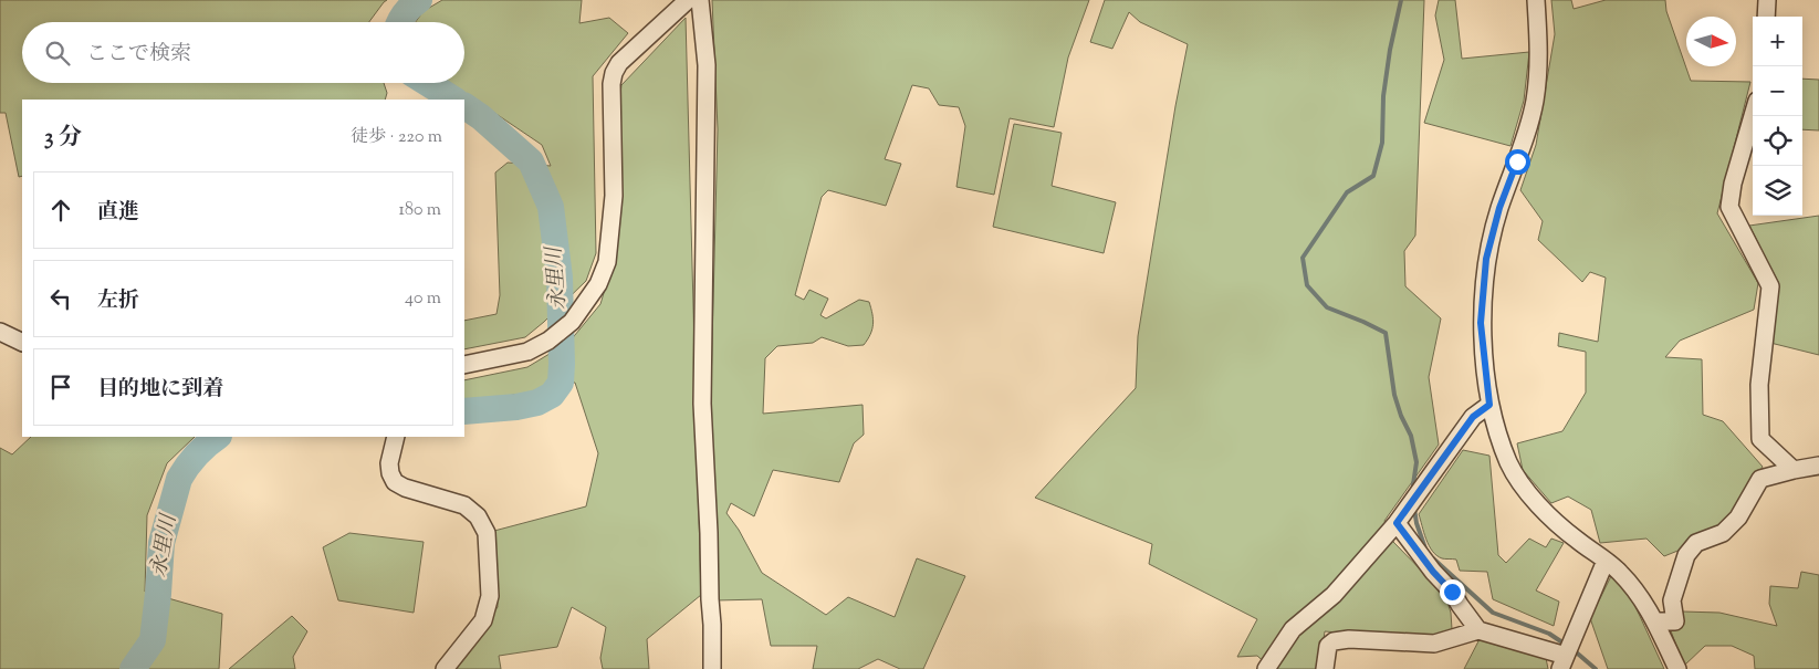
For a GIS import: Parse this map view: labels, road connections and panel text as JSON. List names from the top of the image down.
{
  "water": ["永里川"],
  "north": "right",
  "page": {
    "map_buttons": ["+", "−"],
    "search": "ここで検索",
    "heading": ["3 分", "徒歩 · 220 m"],
    "list": [
      ["直進", "180 m"],
      ["左折", "40 m"],
      "目的地に到着"
    ]
  }
}
